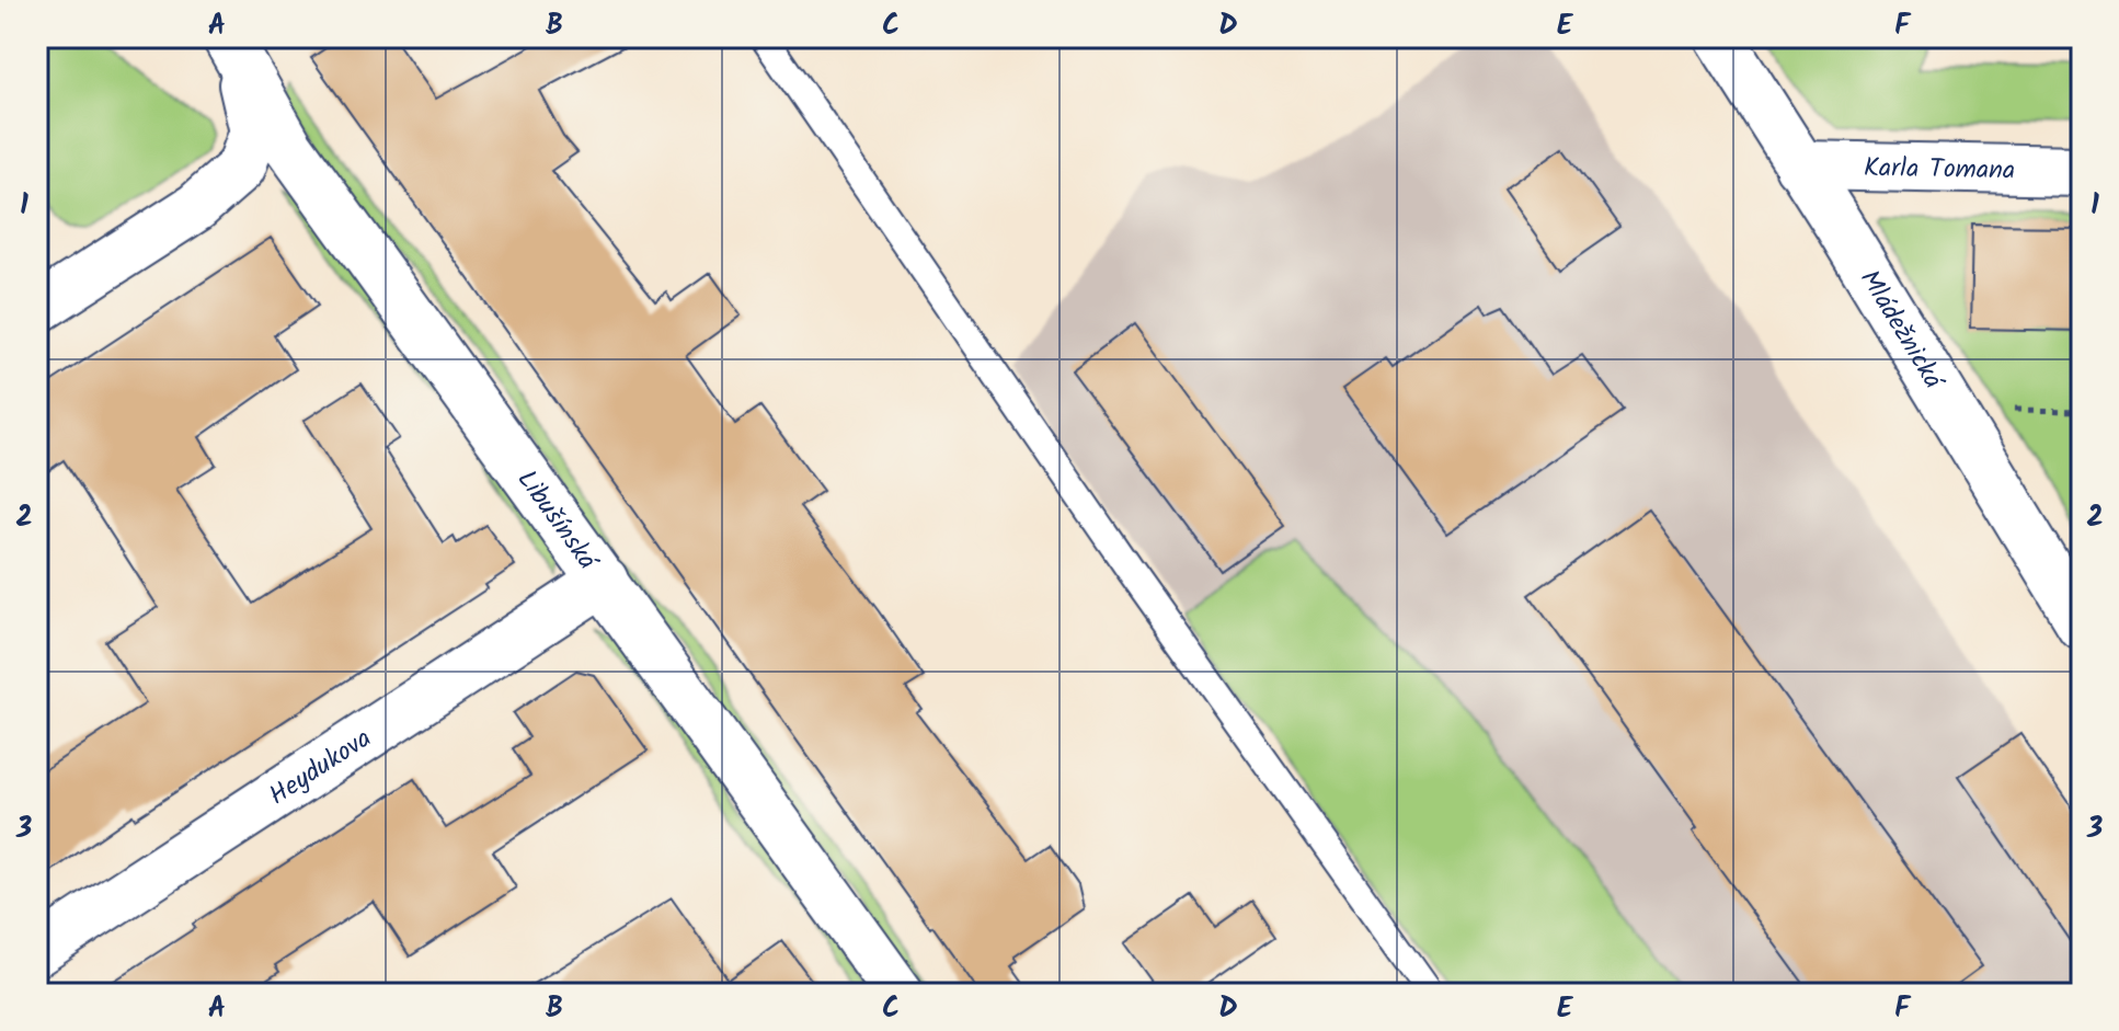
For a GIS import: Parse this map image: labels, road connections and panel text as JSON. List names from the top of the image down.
{
  "streets": {
    "street": [
      "Karla Tomana",
      "Mládežnická",
      "Libušínská",
      "Heydukova"
    ]
  },
  "crossings": [
    ["Karla Tomana", "Mládežnická"],
    ["Libušínská", "Heydukova"]
  ],
  "grid": {
    "columns": [
      "A",
      "B",
      "C",
      "D",
      "E",
      "F"
    ],
    "rows": ["1", "2", "3"]
  }
}
